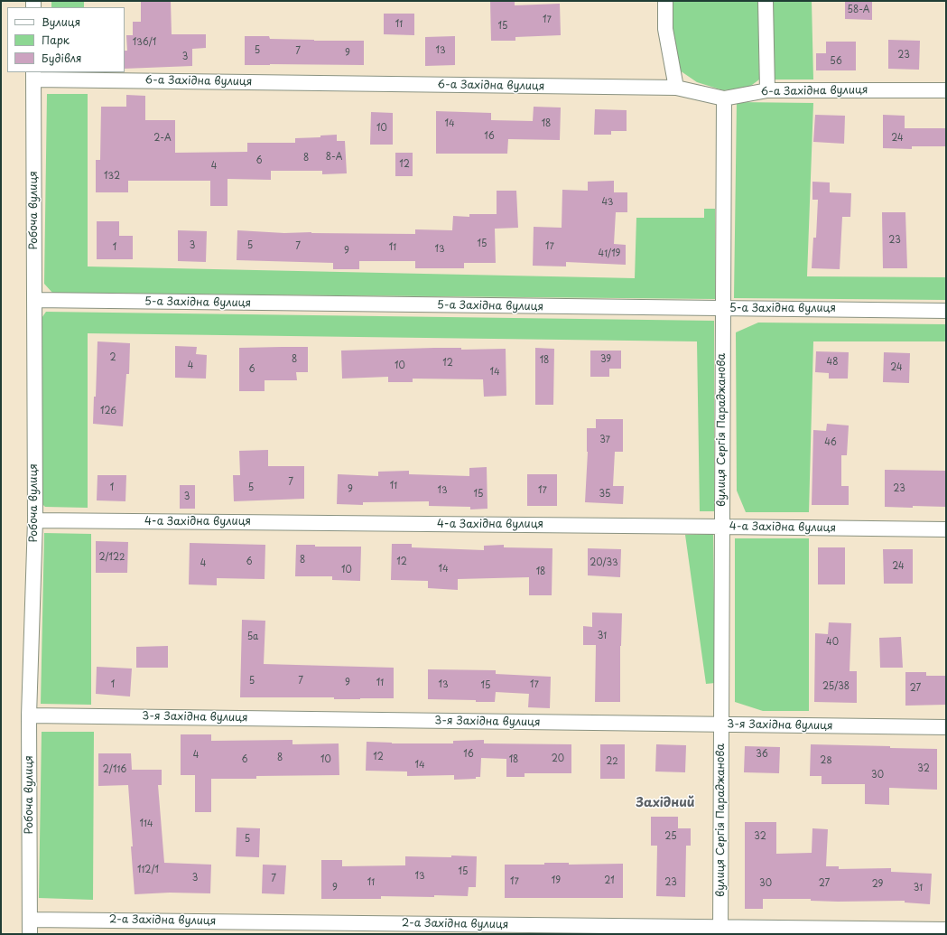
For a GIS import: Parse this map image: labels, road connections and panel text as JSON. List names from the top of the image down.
{
  "streets": {
    "street": [
      "6-а Західна вулиця",
      "Робоча вулиця",
      "5-а Західна вулиця",
      "вулиця Сергія Параджанова",
      "4-а Західна вулиця",
      "3-я Західна вулиця",
      "2-а Західна вулиця"
    ]
  },
  "crossings": [
    ["6-а Західна вулиця", "Робоча вулиця"],
    ["6-а Західна вулиця", "вулиця Сергія Параджанова"],
    ["Робоча вулиця", "5-а Західна вулиця"],
    ["Робоча вулиця", "4-а Західна вулиця"],
    ["Робоча вулиця", "3-я Західна вулиця"],
    ["Робоча вулиця", "2-а Західна вулиця"],
    ["5-а Західна вулиця", "вулиця Сергія Параджанова"],
    ["вулиця Сергія Параджанова", "4-а Західна вулиця"],
    ["вулиця Сергія Параджанова", "3-я Західна вулиця"],
    ["вулиця Сергія Параджанова", "2-а Західна вулиця"]
  ],
  "districts": ["Західний"],
  "house_numbers": [
    "58-А",
    "17",
    "11",
    "15",
    "136/1",
    "5",
    "13",
    "7",
    "9",
    "23",
    "3",
    "56",
    "14",
    "18",
    "10",
    "16",
    "2-А",
    "24",
    "8-А",
    "8",
    "6",
    "12",
    "4",
    "132",
    "43",
    "23",
    "15",
    "3",
    "5",
    "7",
    "17",
    "1",
    "11",
    "13",
    "9",
    "41/19",
    "2",
    "8",
    "39",
    "18",
    "48",
    "12",
    "4",
    "10",
    "24",
    "6",
    "14",
    "126",
    "37",
    "46",
    "7",
    "11",
    "1",
    "5",
    "23",
    "9",
    "13",
    "17",
    "15",
    "35",
    "3",
    "2/122",
    "8",
    "6",
    "12",
    "20/33",
    "4",
    "24",
    "14",
    "10",
    "18",
    "31",
    "5а",
    "40",
    "5",
    "7",
    "9",
    "11",
    "1",
    "13",
    "17",
    "15",
    "25/38",
    "27",
    "16",
    "36",
    "4",
    "12",
    "8",
    "20",
    "6",
    "10",
    "18",
    "28",
    "22",
    "14",
    "32",
    "2/116",
    "30",
    "114",
    "25",
    "32",
    "5",
    "112/1",
    "15",
    "13",
    "3",
    "7",
    "19",
    "21",
    "17",
    "11",
    "23",
    "30",
    "27",
    "29",
    "9",
    "31"
  ],
  "legend": ["Вулиця", "Парк", "Будівля"]
}
